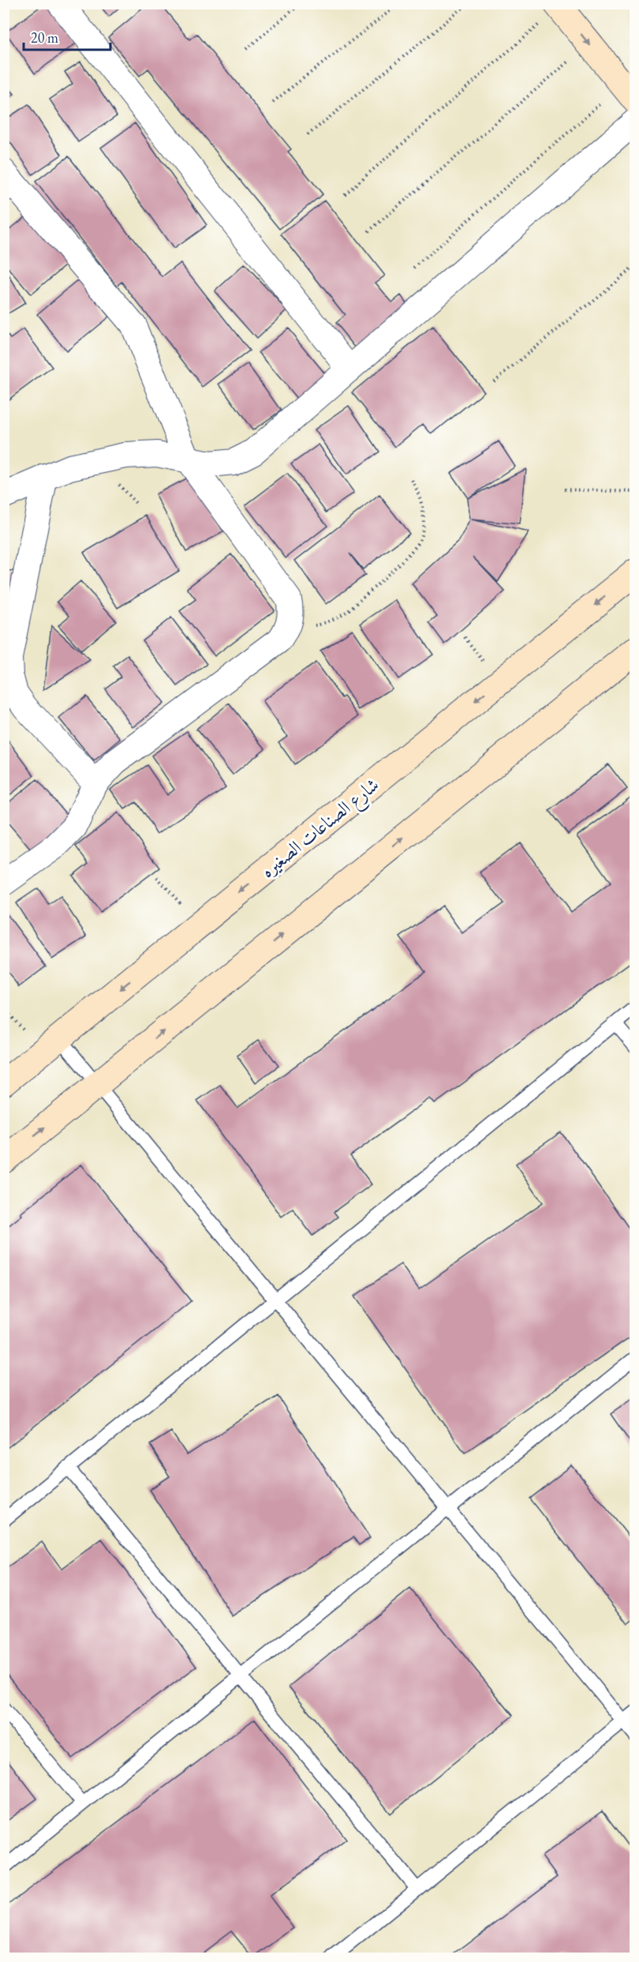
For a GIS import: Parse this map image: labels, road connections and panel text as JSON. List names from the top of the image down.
{
  "streets": {
    "street": ["شارع الصناعات الصغيره"]
  },
  "scale_bar": "20 m"
}
